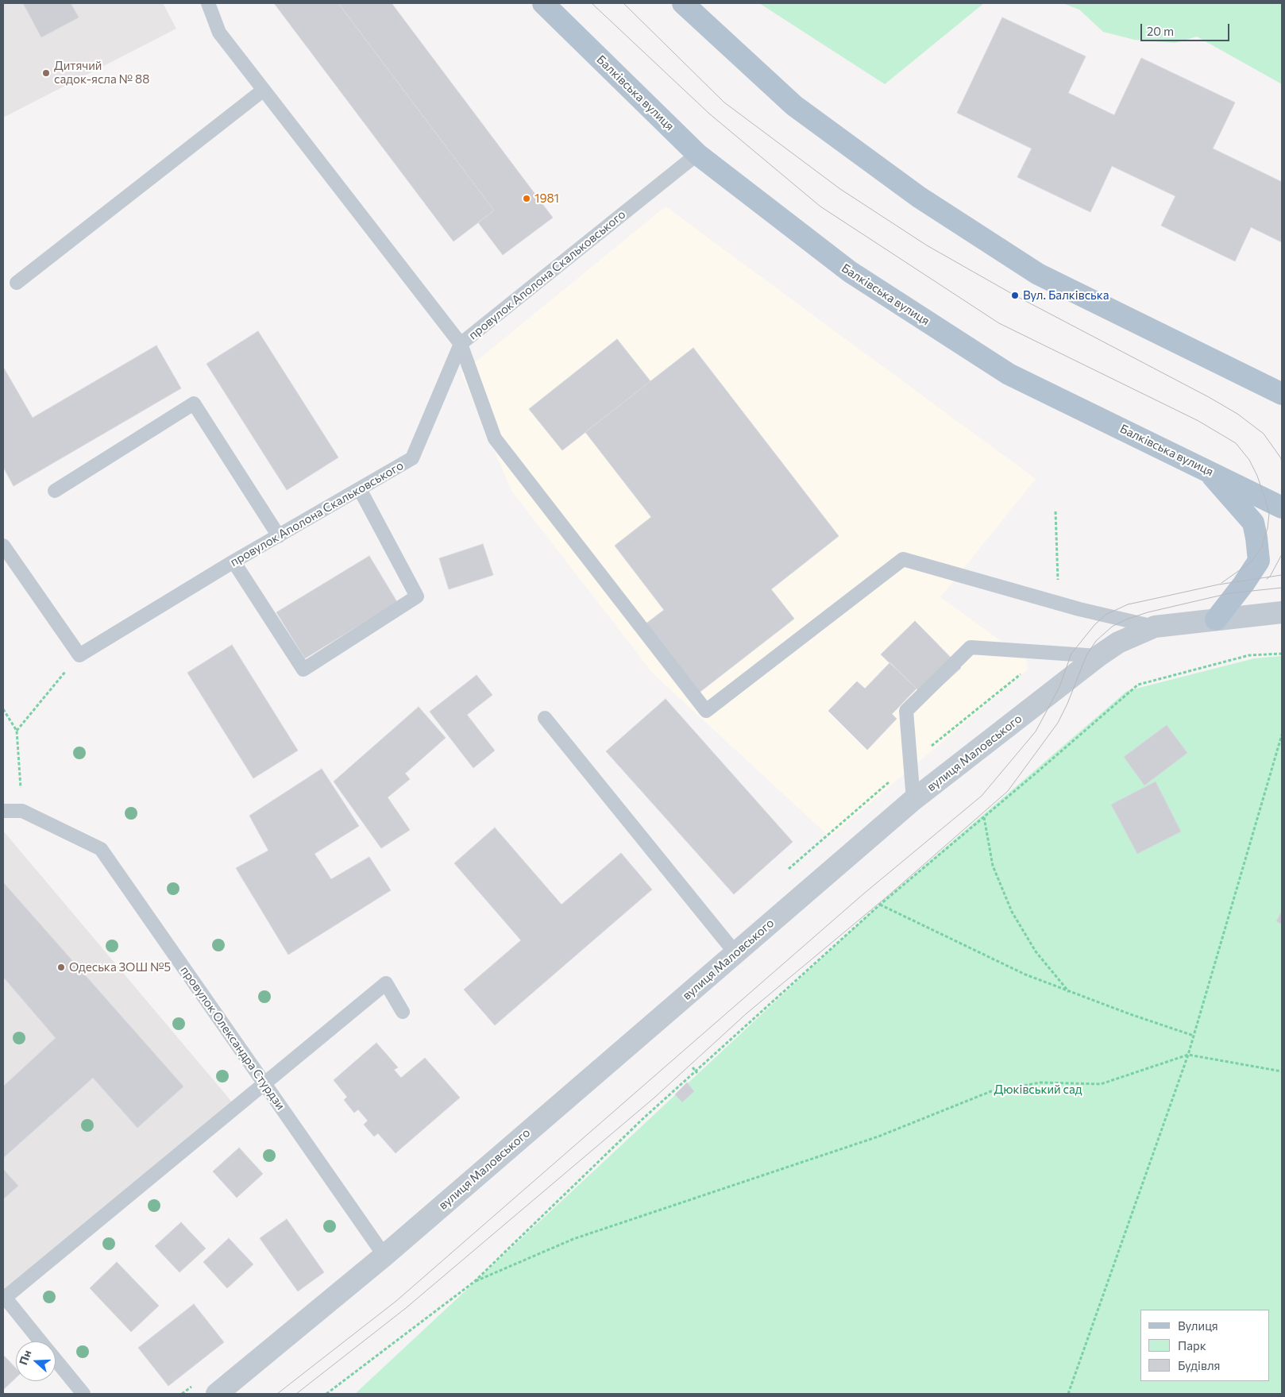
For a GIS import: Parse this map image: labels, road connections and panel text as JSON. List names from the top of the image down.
{
  "streets": {
    "main road": ["Балківська вулиця"],
    "street": ["вулиця Маловського"],
    "lane": ["провулок Аполона Скальковського", "провулок Олександра Стурдзи"]
  },
  "crossings": [
    ["Балківська вулиця", "провулок Аполона Скальковського"],
    ["вулиця Маловського", "провулок Олександра Стурдзи"]
  ],
  "parks": ["Дюківський сад"],
  "places": [
    "Дитячий садок-ясла № 88",
    "1981",
    "Вул. Балківська",
    "Одеська ЗОШ №5"
  ],
  "legend": ["Вулиця", "Парк", "Будівля"],
  "scale_bar": "20 m",
  "north": "left"
}
